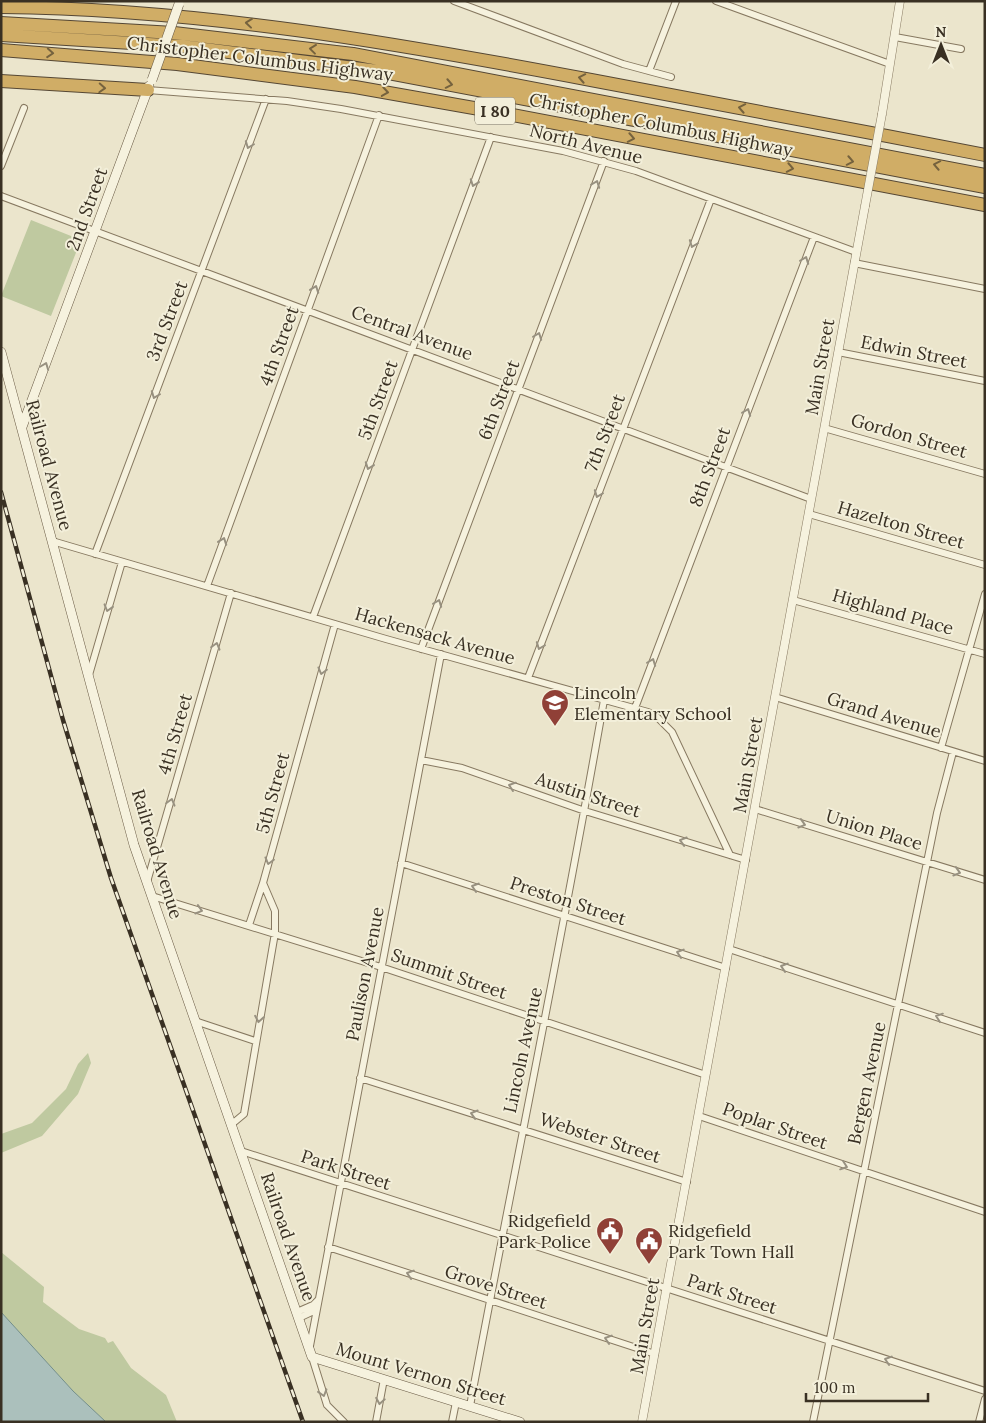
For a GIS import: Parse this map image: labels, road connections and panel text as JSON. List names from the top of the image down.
{
  "streets": {
    "highway": ["Christopher Columbus Highway", "I 80"],
    "main road": ["2nd Street", "Railroad Avenue", "Mount Vernon Street"],
    "street": [
      "North Avenue",
      "3rd Street",
      "Central Avenue",
      "4th Street",
      "Edwin Street",
      "Main Street",
      "5th Street",
      "6th Street",
      "7th Street",
      "Gordon Street",
      "8th Street",
      "Hazelton Street",
      "Highland Place",
      "Hackensack Avenue",
      "Grand Avenue",
      "Austin Street",
      "Union Place",
      "Preston Street",
      "Paulison Avenue",
      "Summit Street",
      "Lincoln Avenue",
      "Bergen Avenue",
      "Poplar Street",
      "Webster Street",
      "Park Street",
      "Grove Street"
    ]
  },
  "crossings": [
    ["North Avenue", "2nd Street"],
    ["North Avenue", "3rd Street"],
    ["North Avenue", "4th Street"],
    ["North Avenue", "Main Street"],
    ["North Avenue", "5th Street"],
    ["North Avenue", "6th Street"],
    ["North Avenue", "7th Street"],
    ["North Avenue", "8th Street"],
    ["2nd Street", "Central Avenue"],
    ["2nd Street", "Railroad Avenue"],
    ["3rd Street", "Central Avenue"],
    ["3rd Street", "Hackensack Avenue"],
    ["Central Avenue", "4th Street"],
    ["Central Avenue", "Main Street"],
    ["Central Avenue", "5th Street"],
    ["Central Avenue", "6th Street"],
    ["Central Avenue", "7th Street"],
    ["Central Avenue", "8th Street"],
    ["4th Street", "Railroad Avenue"],
    ["4th Street", "Hackensack Avenue"],
    ["Edwin Street", "Main Street"],
    ["Main Street", "Gordon Street"],
    ["Main Street", "Hazelton Street"],
    ["Main Street", "Highland Place"],
    ["Main Street", "Grand Avenue"],
    ["Main Street", "Austin Street"],
    ["Main Street", "Union Place"],
    ["Main Street", "Preston Street"],
    ["Main Street", "Summit Street"],
    ["Main Street", "Poplar Street"],
    ["Main Street", "Webster Street"],
    ["Main Street", "Park Street"],
    ["Main Street", "Grove Street"],
    ["5th Street", "Hackensack Avenue"],
    ["5th Street", "Summit Street"],
    ["6th Street", "Hackensack Avenue"],
    ["7th Street", "Hackensack Avenue"],
    ["Railroad Avenue", "Hackensack Avenue"],
    ["Railroad Avenue", "Paulison Avenue"],
    ["Railroad Avenue", "Summit Street"],
    ["Railroad Avenue", "Park Street"],
    ["Railroad Avenue", "Mount Vernon Street"],
    ["8th Street", "Hackensack Avenue"],
    ["Hackensack Avenue", "Austin Street"],
    ["Hackensack Avenue", "Paulison Avenue"],
    ["Hackensack Avenue", "Lincoln Avenue"],
    ["Grand Avenue", "Bergen Avenue"],
    ["Austin Street", "Paulison Avenue"],
    ["Austin Street", "Lincoln Avenue"],
    ["Union Place", "Bergen Avenue"],
    ["Preston Street", "Paulison Avenue"],
    ["Preston Street", "Lincoln Avenue"],
    ["Paulison Avenue", "Summit Street"],
    ["Paulison Avenue", "Webster Street"],
    ["Paulison Avenue", "Park Street"],
    ["Paulison Avenue", "Grove Street"],
    ["Summit Street", "Lincoln Avenue"],
    ["Lincoln Avenue", "Webster Street"],
    ["Lincoln Avenue", "Park Street"],
    ["Lincoln Avenue", "Grove Street"],
    ["Lincoln Avenue", "Mount Vernon Street"],
    ["Bergen Avenue", "Poplar Street"],
    ["Bergen Avenue", "Park Street"]
  ],
  "one_way": [
    "2nd Street",
    "3rd Street",
    "4th Street",
    "5th Street",
    "6th Street",
    "7th Street",
    "8th Street",
    "Austin Street",
    "Union Place",
    "Preston Street",
    "Poplar Street",
    "Webster Street",
    "Grove Street"
  ],
  "places": {
    "school or university": ["Lincoln Elementary School"],
    "public building": ["Ridgefield Park Police", "Ridgefield Park Town Hall"]
  },
  "scale_bar": "100 m",
  "north": "top"
}
